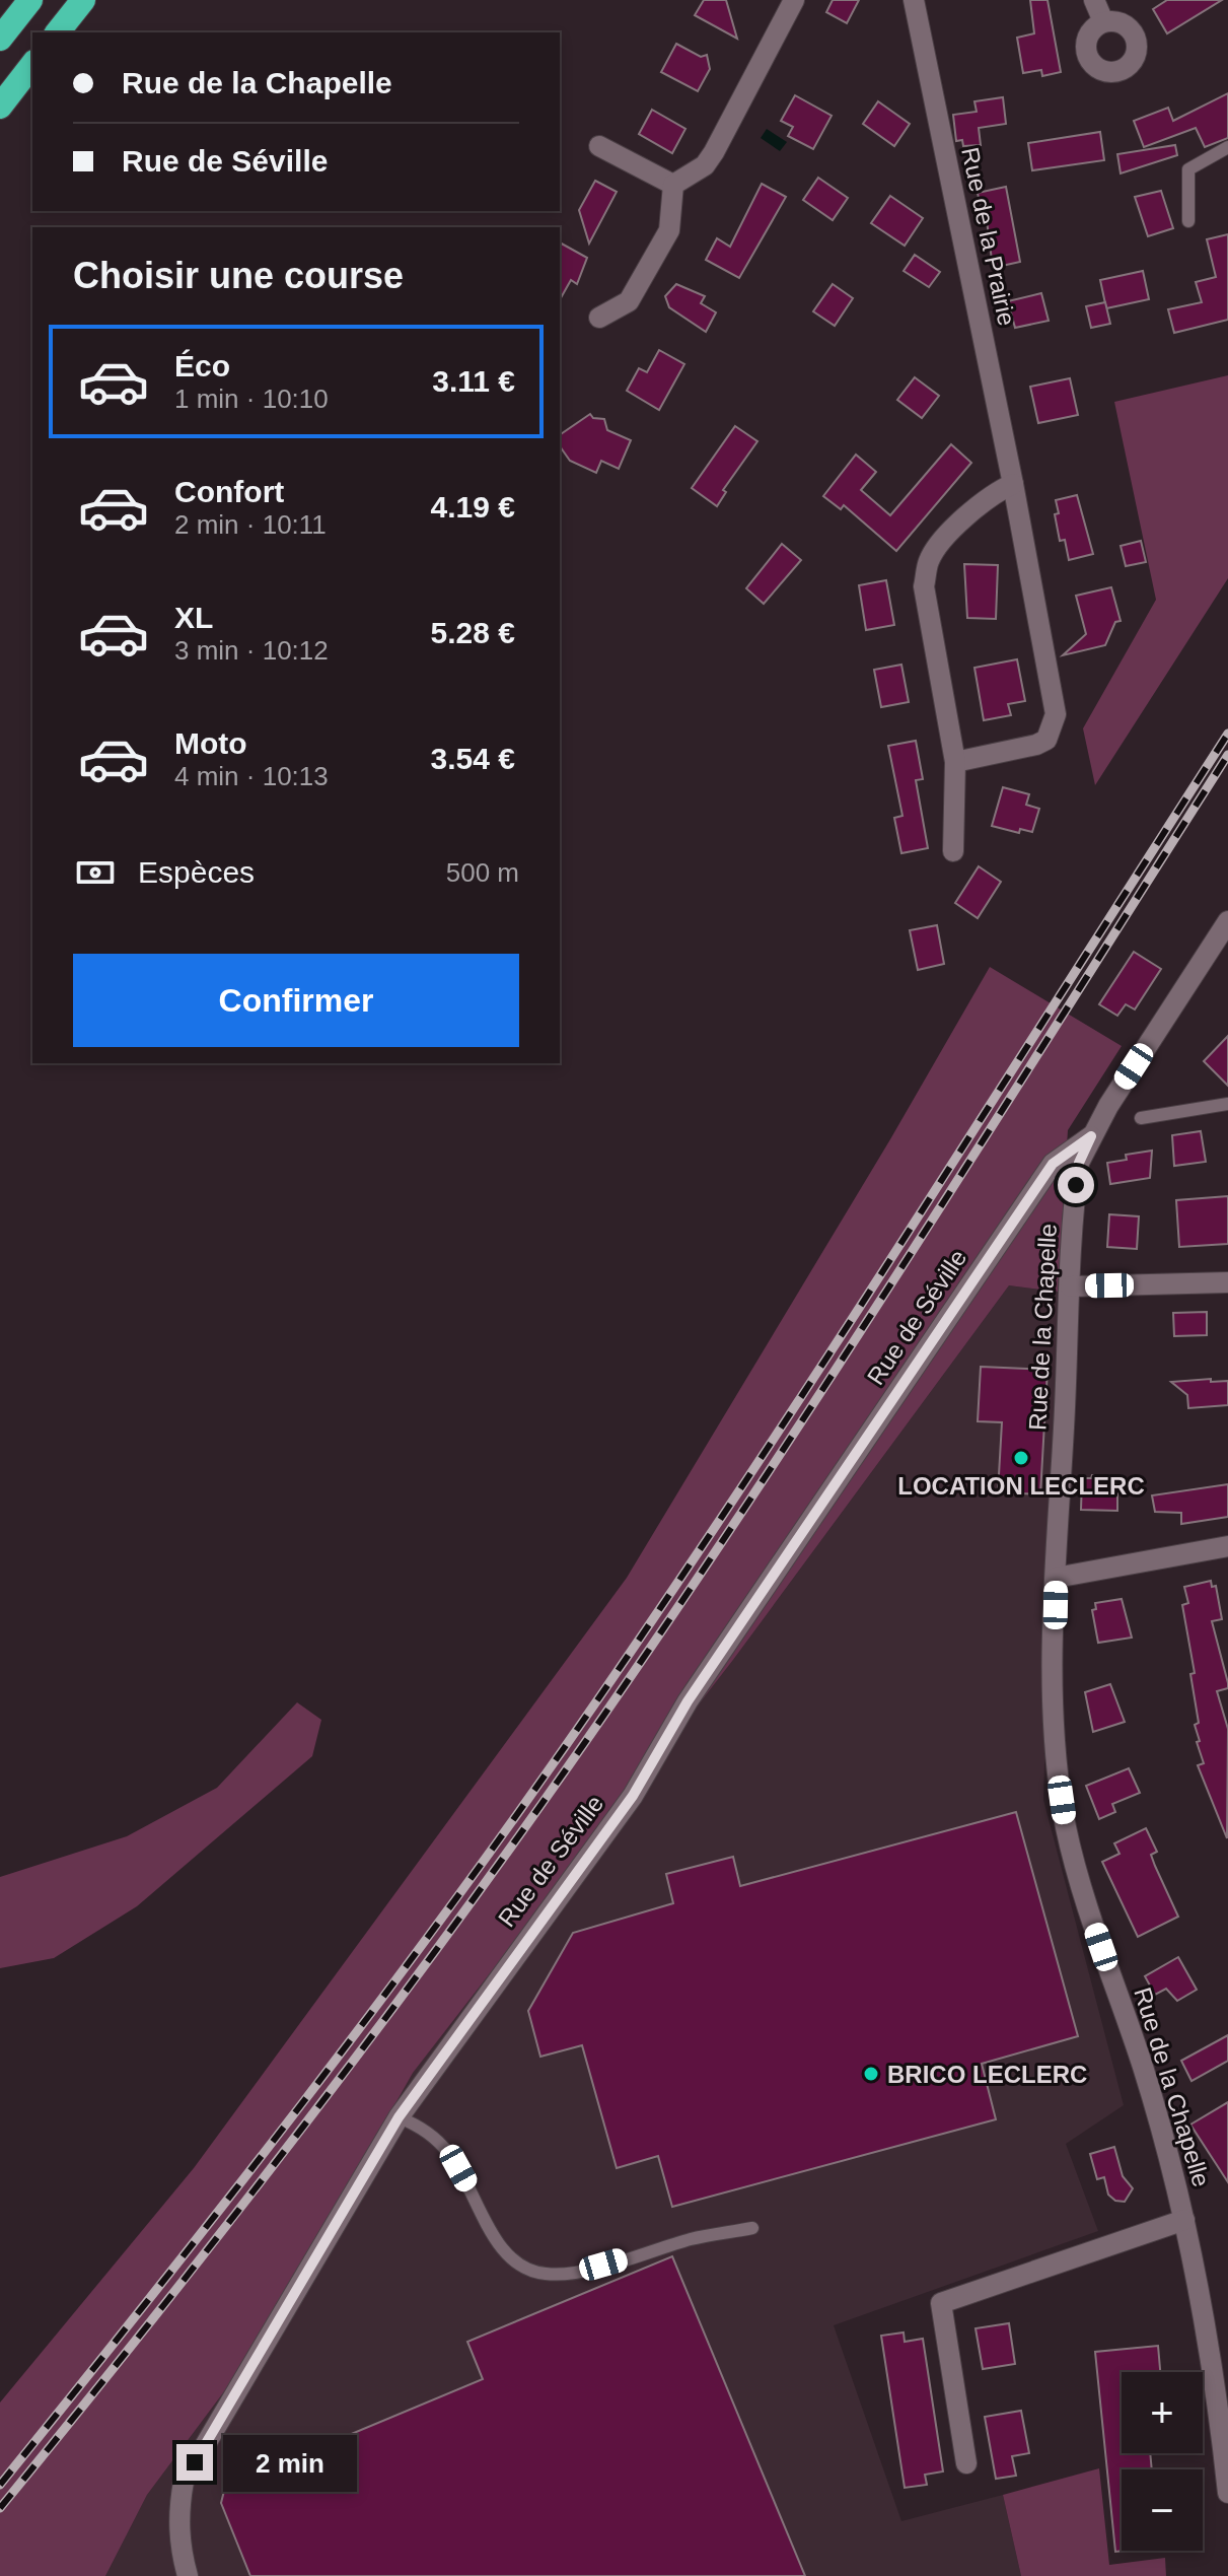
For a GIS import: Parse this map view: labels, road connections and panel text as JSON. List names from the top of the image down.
{
  "streets": {
    "street": ["Rue de la Prairie", "Rue de Séville", "Rue de la Chapelle"]
  },
  "crossings": [
    ["Rue de Séville", "Rue de la Chapelle"]
  ],
  "places": ["LOCATION LECLERC", "BRICO LECLERC"],
  "page": {
    "banner": ["Rue de la Chapelle", "Rue de Séville"],
    "heading": "Choisir une course",
    "list": [
      {
        "name": "Éco",
        "note": "1 min · 10:10",
        "value": "3.11 €"
      },
      {
        "name": "Confort",
        "note": "2 min · 10:11",
        "value": "4.19 €"
      },
      {
        "name": "XL",
        "note": "3 min · 10:12",
        "value": "5.28 €"
      },
      {
        "name": "Moto",
        "note": "4 min · 10:13",
        "value": "3.54 €"
      }
    ],
    "pay": ["Espèces", "500 m"],
    "buttons": "Confirmer",
    "map_buttons": ["+", "−"],
    "bubble": "2 min"
  }
}
